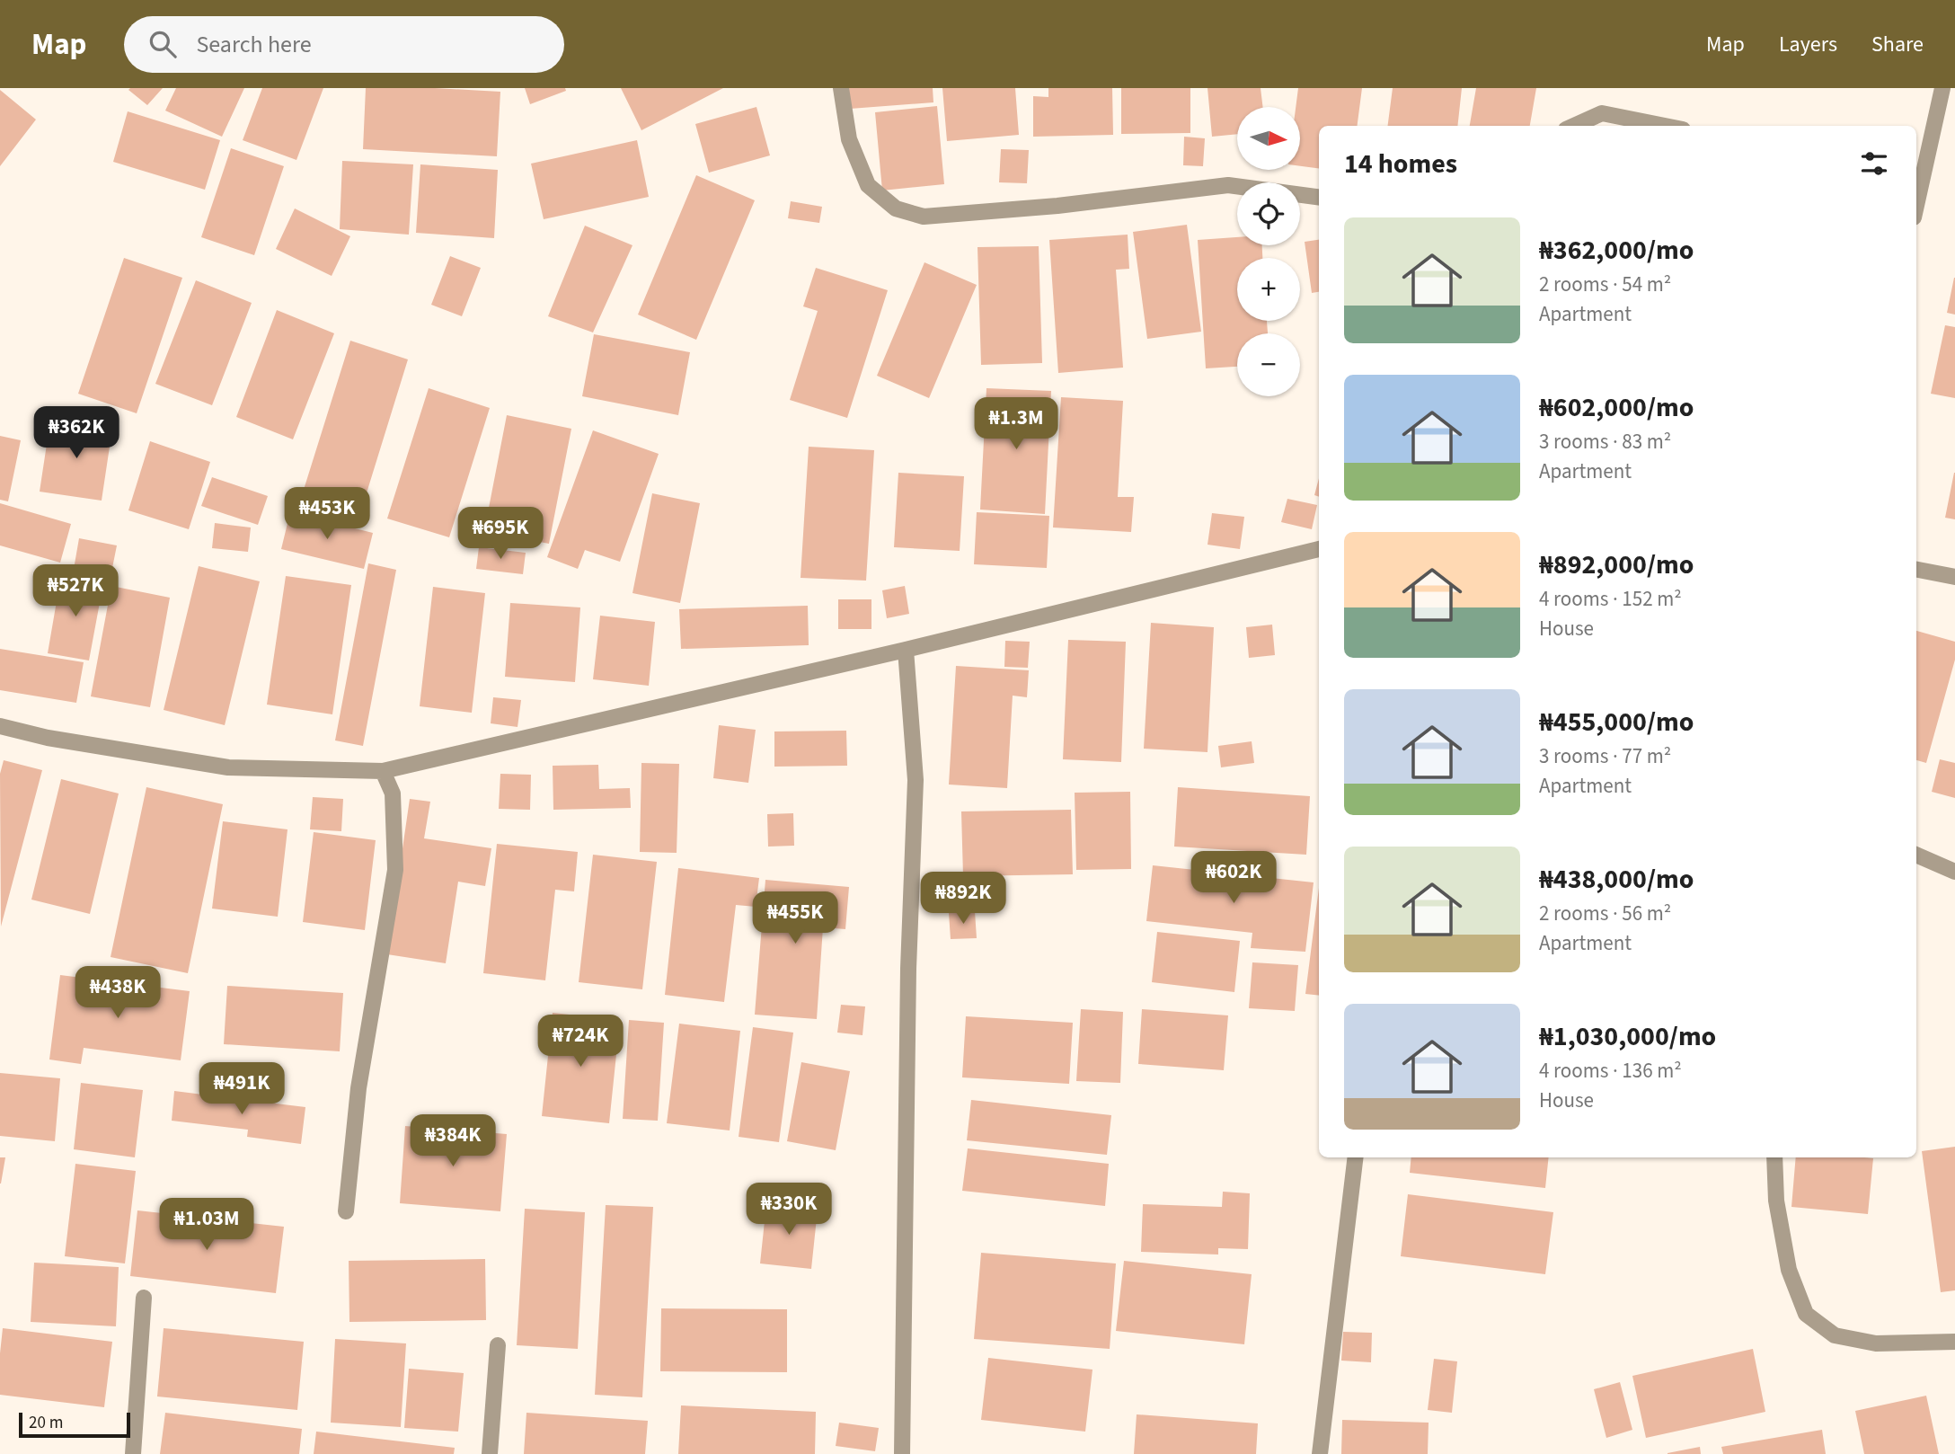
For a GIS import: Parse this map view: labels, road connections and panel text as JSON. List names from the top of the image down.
{
  "scale_bar": "20 m",
  "north": "right",
  "page": {
    "header": "Map",
    "search": "Search here",
    "nav": ["Map", "Layers", "Share"],
    "map_buttons": ["+", "−"],
    "heading": "14 homes",
    "list": [
      {
        "name": "₦362,000/mo",
        "note": "2 rooms · 54 m² · Apartment"
      },
      {
        "name": "₦602,000/mo",
        "note": "3 rooms · 83 m² · Apartment"
      },
      {
        "name": "₦892,000/mo",
        "note": "4 rooms · 152 m² · House"
      },
      {
        "name": "₦455,000/mo",
        "note": "3 rooms · 77 m² · Apartment"
      },
      {
        "name": "₦438,000/mo",
        "note": "2 rooms · 56 m² · Apartment"
      },
      {
        "name": "₦1,030,000/mo",
        "note": "4 rooms · 136 m² · House"
      }
    ],
    "price": [
      "₦1.3M",
      "₦362K",
      "₦453K",
      "₦695K",
      "₦527K",
      "₦602K",
      "₦892K",
      "₦455K",
      "₦438K",
      "₦724K",
      "₦491K",
      "₦384K",
      "₦330K",
      "₦1.03M"
    ],
    "scale": "20 m"
  }
}
